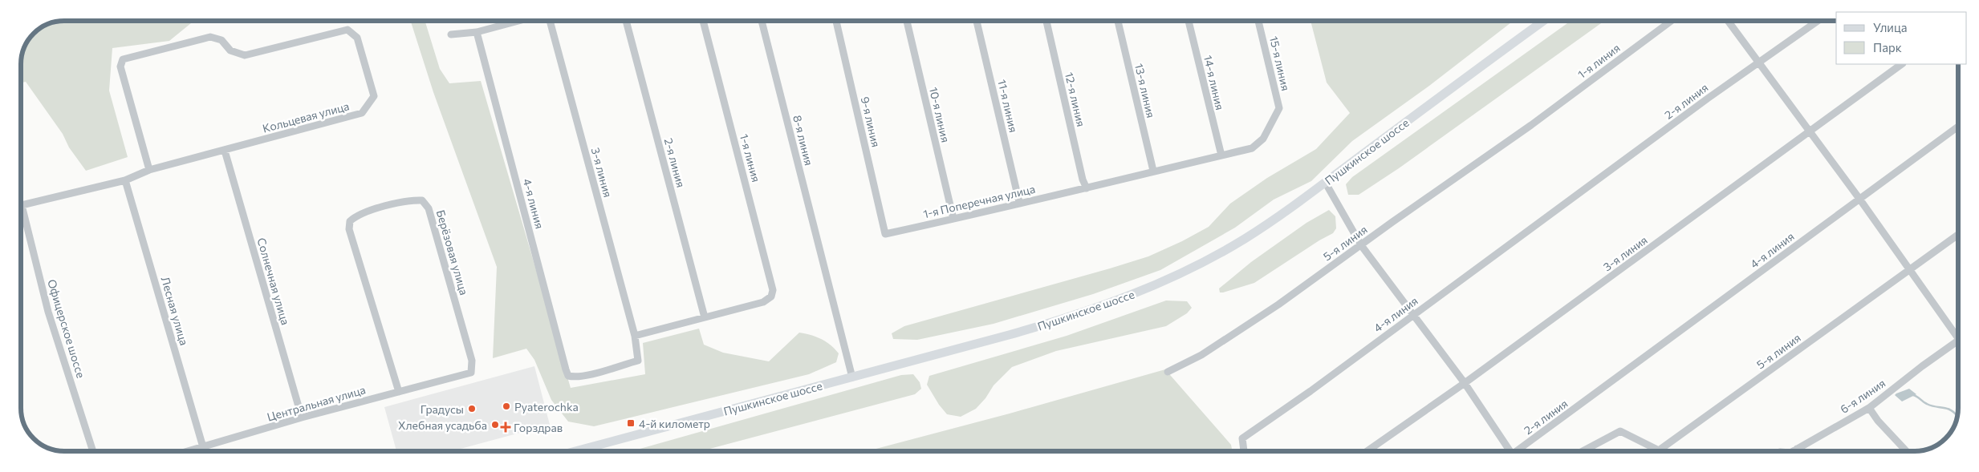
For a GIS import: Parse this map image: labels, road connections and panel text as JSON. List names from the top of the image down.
{
  "streets": {
    "main road": ["Пушкинское шоссе"],
    "street": [
      "1-я линия",
      "15-я линия",
      "14-я линия",
      "13-я линия",
      "12-я линия",
      "2-я линия",
      "11-я линия",
      "10-я линия",
      "Кольцевая улица",
      "9-я линия",
      "8-я линия",
      "3-я линия",
      "1-я Поперечная улица",
      "4-я линия",
      "5-я линия",
      "Берёзовая улица",
      "Солнечная улица",
      "Лесная улица",
      "Офицерское шоссе",
      "6-я линия",
      "Центральная улица"
    ]
  },
  "crossings": [
    ["1-я линия", "2-я линия"],
    ["1-я линия", "5-я линия"],
    ["15-я линия", "1-я Поперечная улица"],
    ["14-я линия", "1-я Поперечная улица"],
    ["13-я линия", "1-я Поперечная улица"],
    ["12-я линия", "1-я Поперечная улица"],
    ["2-я линия", "4-я линия"],
    ["11-я линия", "1-я Поперечная улица"],
    ["10-я линия", "1-я Поперечная улица"],
    ["Кольцевая улица", "Солнечная улица"],
    ["Кольцевая улица", "Лесная улица"],
    ["Кольцевая улица", "Офицерское шоссе"],
    ["9-я линия", "1-я Поперечная улица"],
    ["8-я линия", "Пушкинское шоссе"],
    ["3-я линия", "4-я линия"],
    ["Берёзовая улица", "Центральная улица"],
    ["Солнечная улица", "Центральная улица"],
    ["Лесная улица", "Центральная улица"]
  ],
  "places": {
    "other": ["Pyaterochka", "Градусы", "Хлебная усадьба"],
    "transit": ["4-й километр"],
    "health": ["Горздрав"]
  },
  "legend": ["Улица", "Парк"]
}
